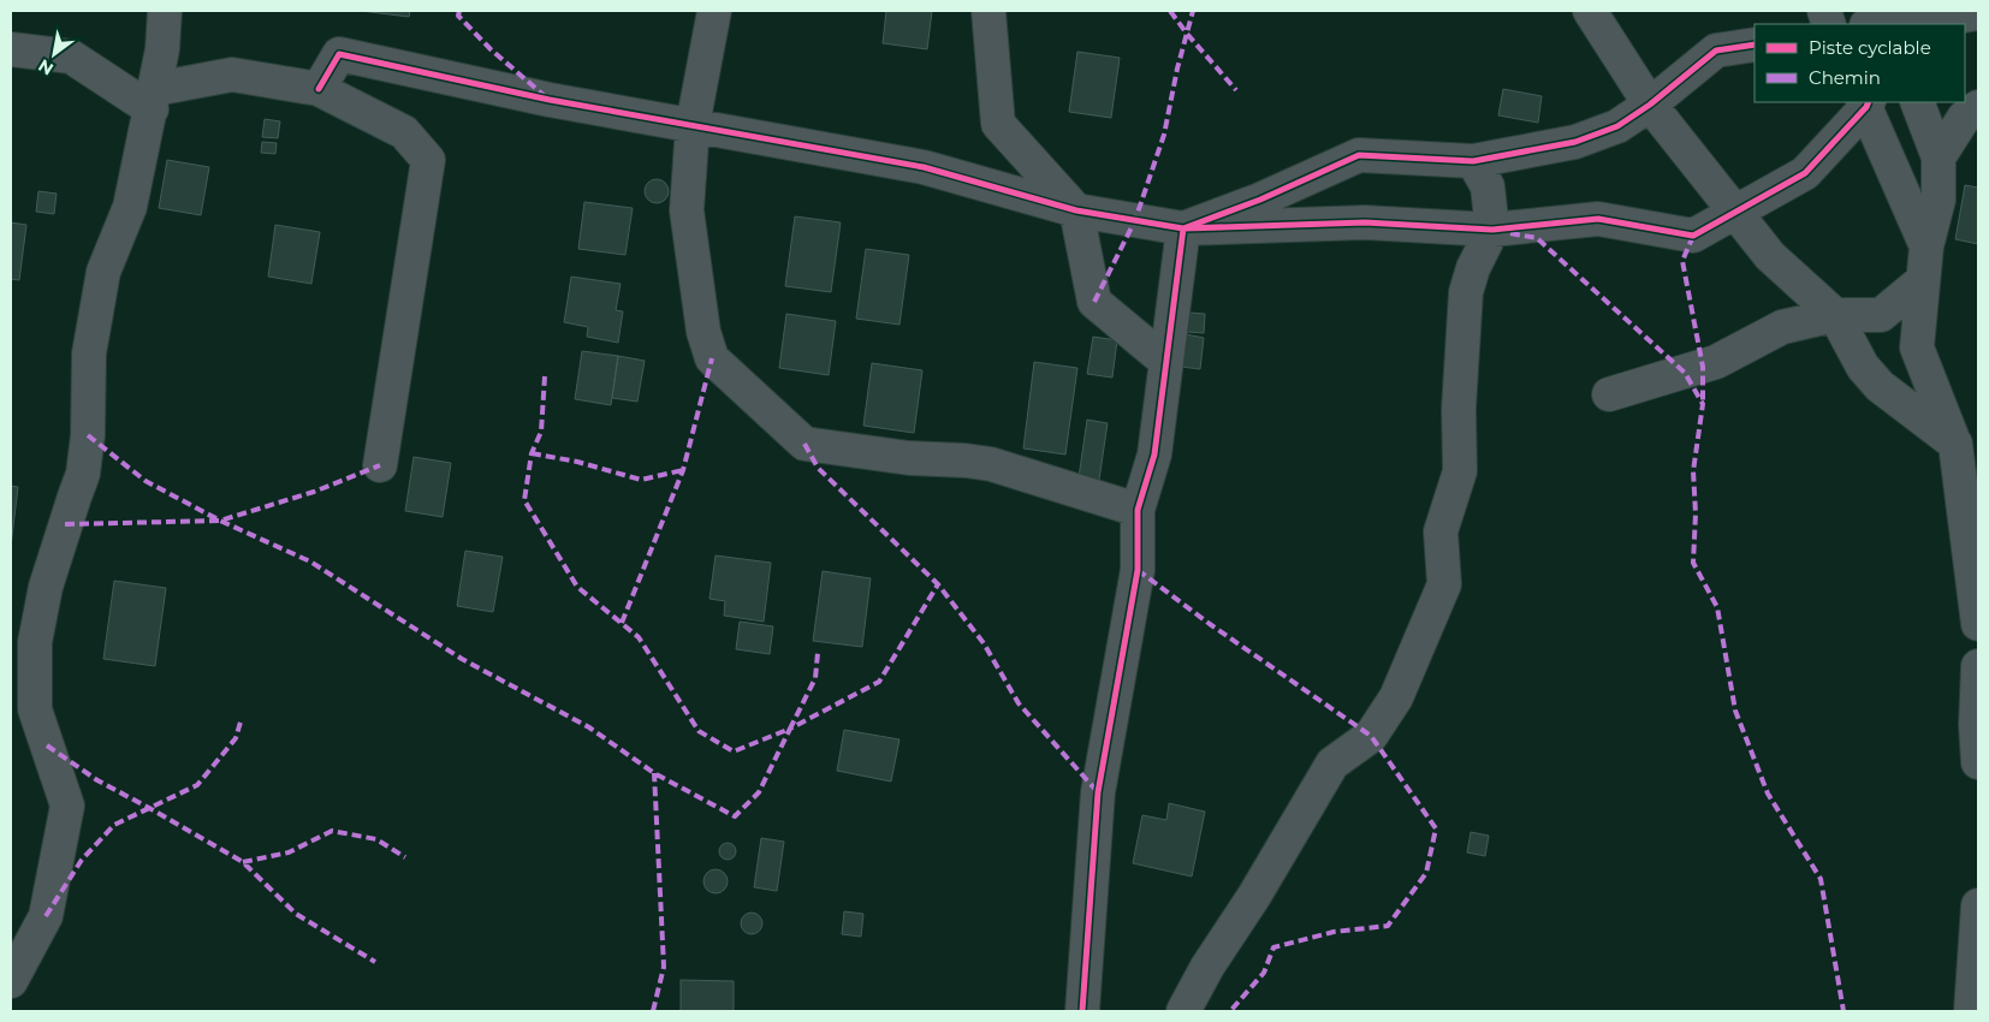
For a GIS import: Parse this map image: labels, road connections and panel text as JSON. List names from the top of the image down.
{
  "legend": ["Piste cyclable", "Chemin"],
  "north": "bottom left"
}
